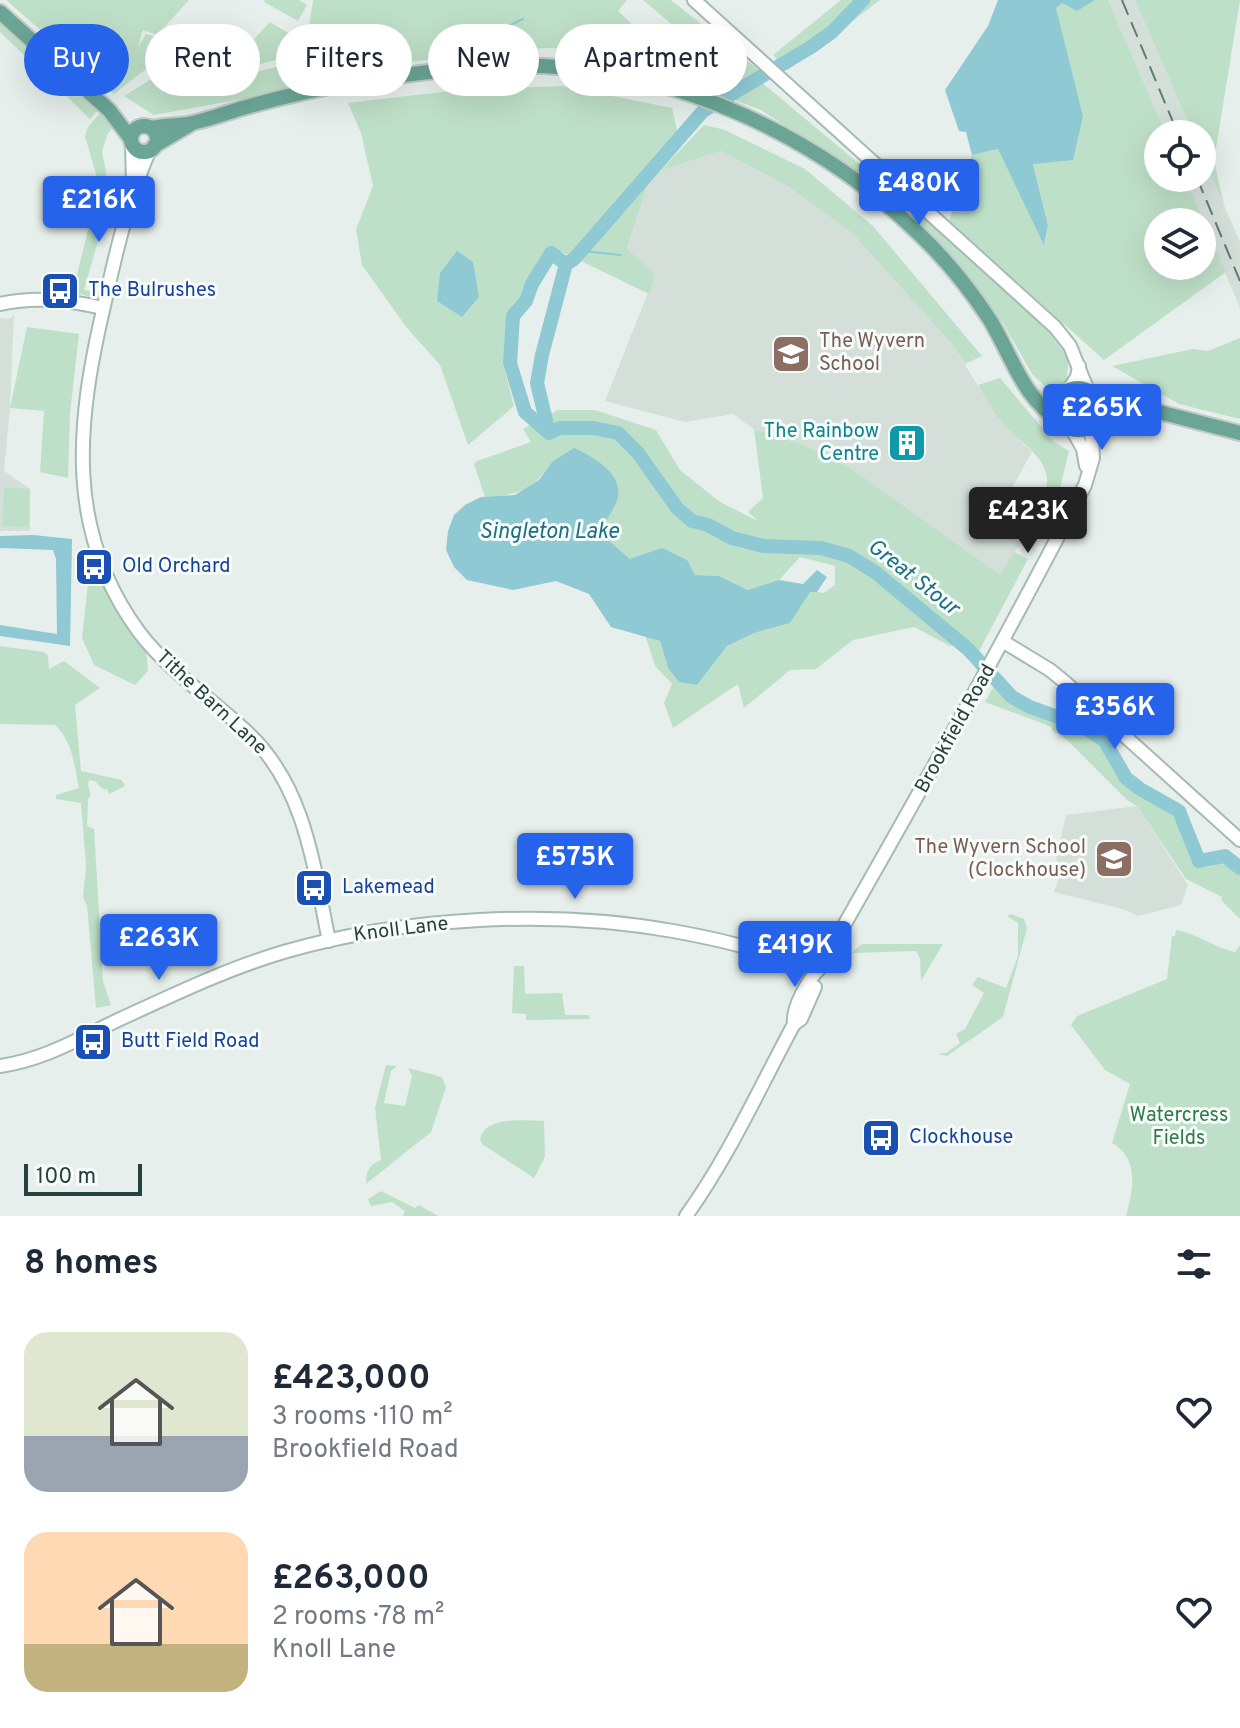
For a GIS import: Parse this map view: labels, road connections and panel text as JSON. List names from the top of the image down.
{
  "streets": {
    "street": ["Tithe Barn Lane", "Brookfield Road", "Knoll Lane"]
  },
  "crossings": [
    ["Tithe Barn Lane", "Knoll Lane"],
    ["Brookfield Road", "Knoll Lane"]
  ],
  "water": ["Singleton Lake", "Great Stour"],
  "parks": ["Watercress Fields"],
  "places": {
    "bus stop": [
      "The Bulrushes",
      "Old Orchard",
      "Lakemead",
      "Butt Field Road",
      "Clockhouse"
    ],
    "school or university": ["The Wyvern School", "The Wyvern School (Clockhouse)"],
    "building": ["The Rainbow Centre"]
  },
  "scale_bar": "100 m",
  "page": {
    "chip": [
      "Buy",
      "Rent",
      "Filters",
      "New",
      "Apartment"
    ],
    "price": [
      "£480K",
      "£216K",
      "£265K",
      "£423K",
      "£356K",
      "£575K",
      "£263K",
      "£419K"
    ],
    "scale": "100 m",
    "heading": "8 homes",
    "list": [
      {
        "name": "£423,000",
        "note": "3 rooms · 110 m² · Brookfield Road"
      },
      {
        "name": "£263,000",
        "note": "2 rooms · 78 m² · Knoll Lane"
      }
    ]
  }
}
